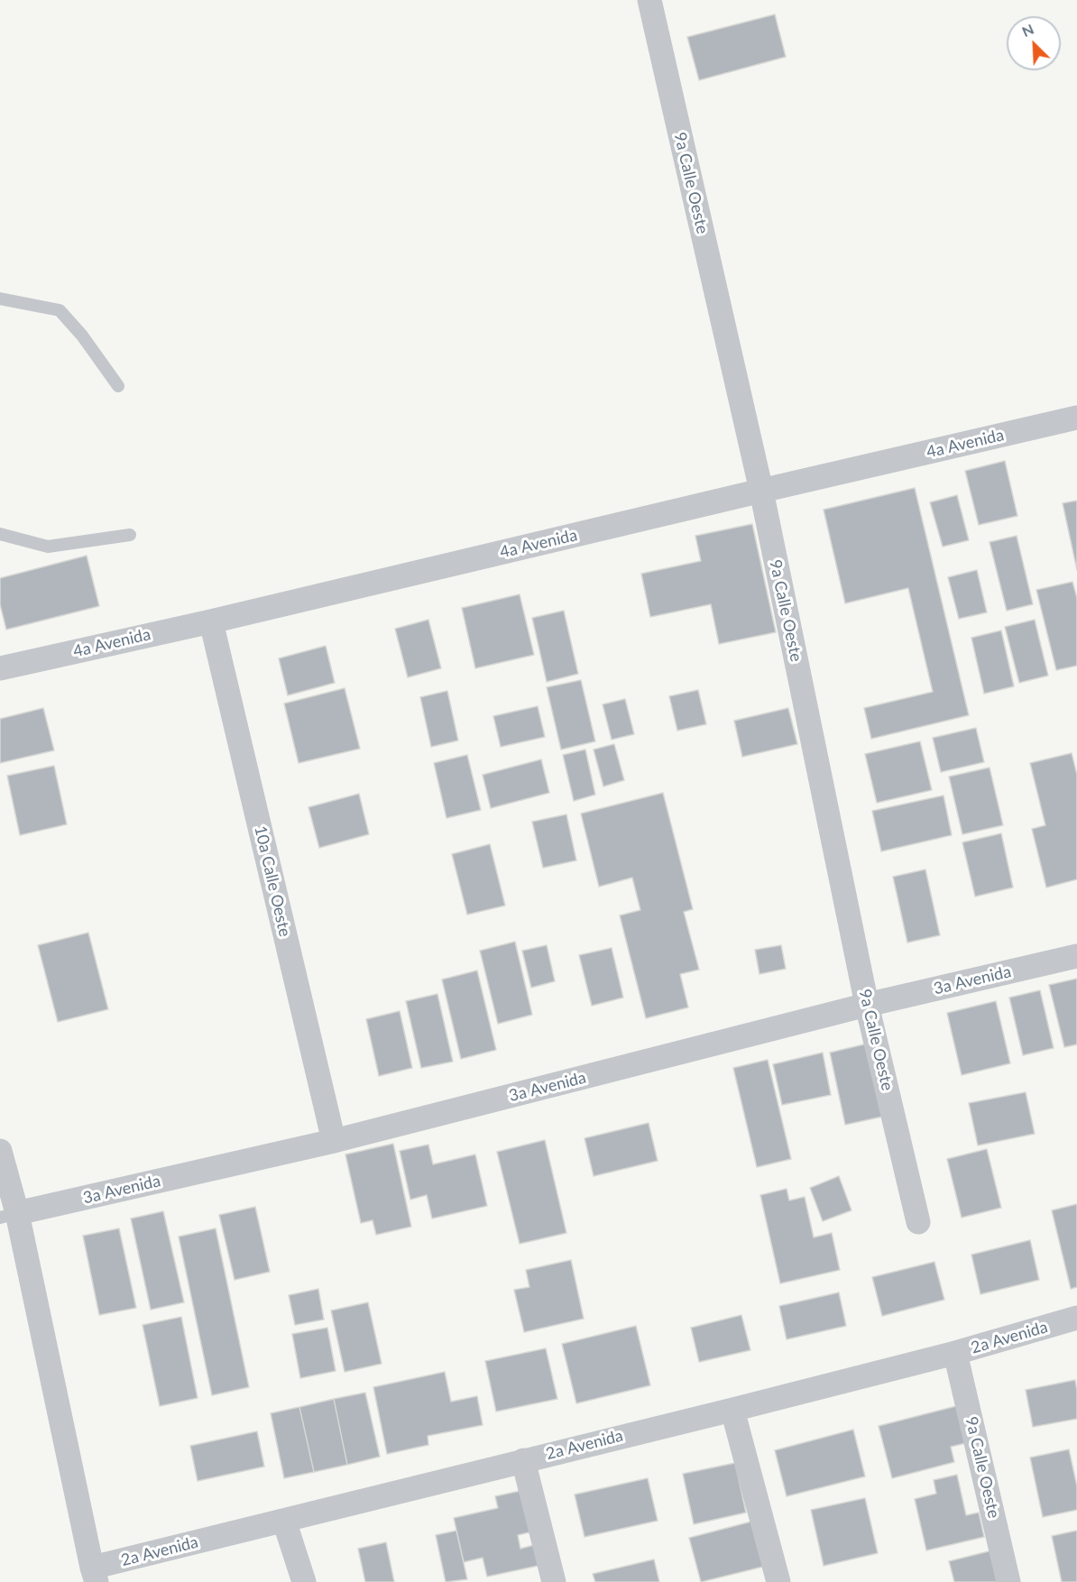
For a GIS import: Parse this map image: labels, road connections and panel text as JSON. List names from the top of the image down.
{
  "streets": {
    "street": [
      "9a Calle Oeste",
      "4a Avenida",
      "10a Calle Oeste",
      "3a Avenida",
      "2a Avenida"
    ]
  },
  "crossings": [
    ["9a Calle Oeste", "4a Avenida"],
    ["9a Calle Oeste", "3a Avenida"],
    ["9a Calle Oeste", "2a Avenida"],
    ["4a Avenida", "10a Calle Oeste"],
    ["10a Calle Oeste", "3a Avenida"]
  ],
  "north": "top left"
}
